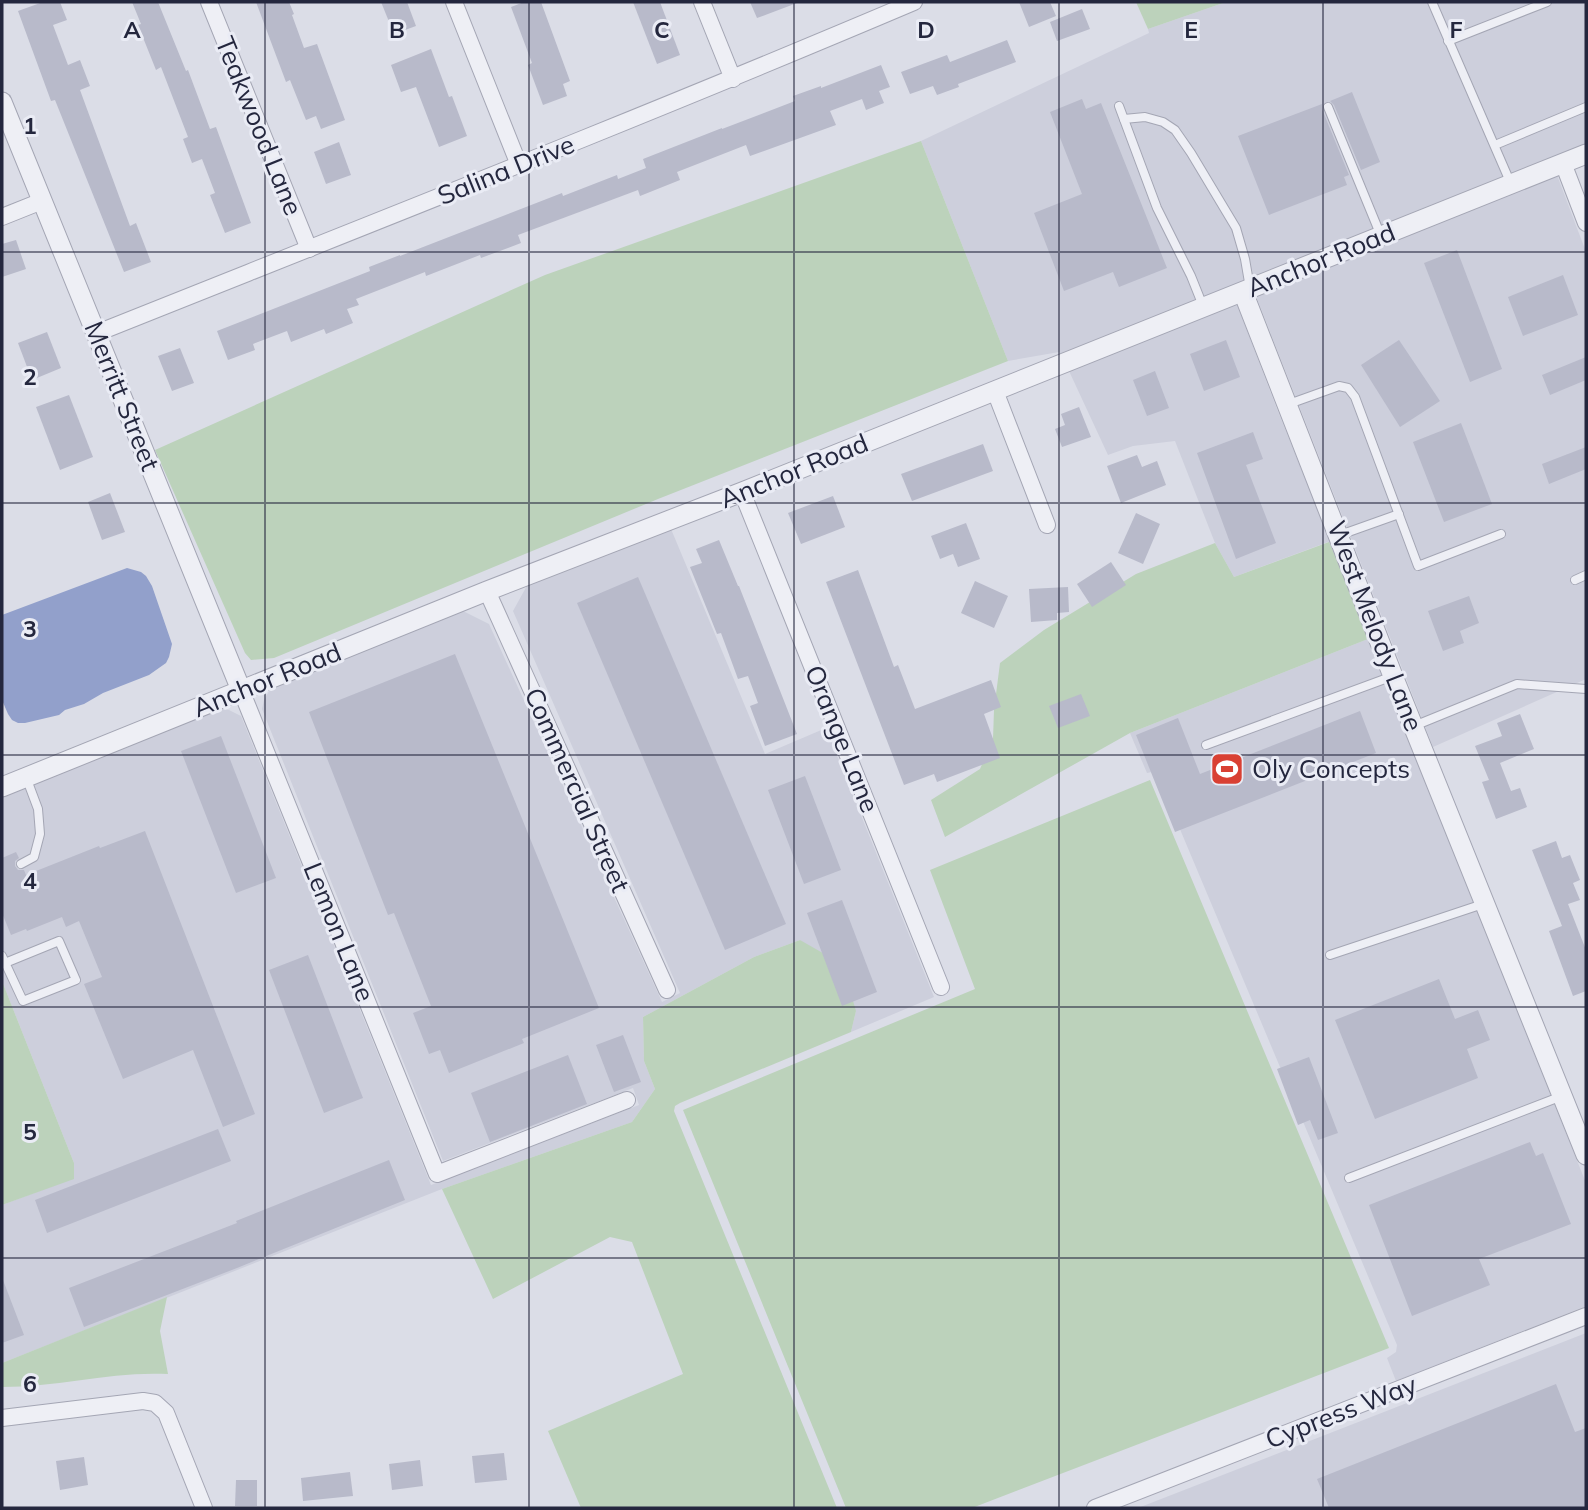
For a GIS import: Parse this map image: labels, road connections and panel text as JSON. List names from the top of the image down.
{
  "streets": {
    "street": [
      "Teakwood Lane",
      "Salina Drive",
      "Anchor Road",
      "Merritt Street",
      "West Melody Lane",
      "Orange Lane",
      "Commercial Street",
      "Lemon Lane",
      "Cypress Way"
    ]
  },
  "crossings": [
    ["Teakwood Lane", "Salina Drive"],
    ["Salina Drive", "Merritt Street"],
    ["Anchor Road", "Merritt Street"],
    ["Anchor Road", "West Melody Lane"],
    ["Anchor Road", "Orange Lane"],
    ["Anchor Road", "Commercial Street"],
    ["Anchor Road", "Lemon Lane"],
    ["Merritt Street", "Lemon Lane"]
  ],
  "places": {
    "sports": ["Oly Concepts"]
  },
  "grid": {
    "columns": [
      "A",
      "B",
      "C",
      "D",
      "E",
      "F"
    ],
    "rows": [
      "1",
      "2",
      "3",
      "4",
      "5",
      "6"
    ]
  }
}
